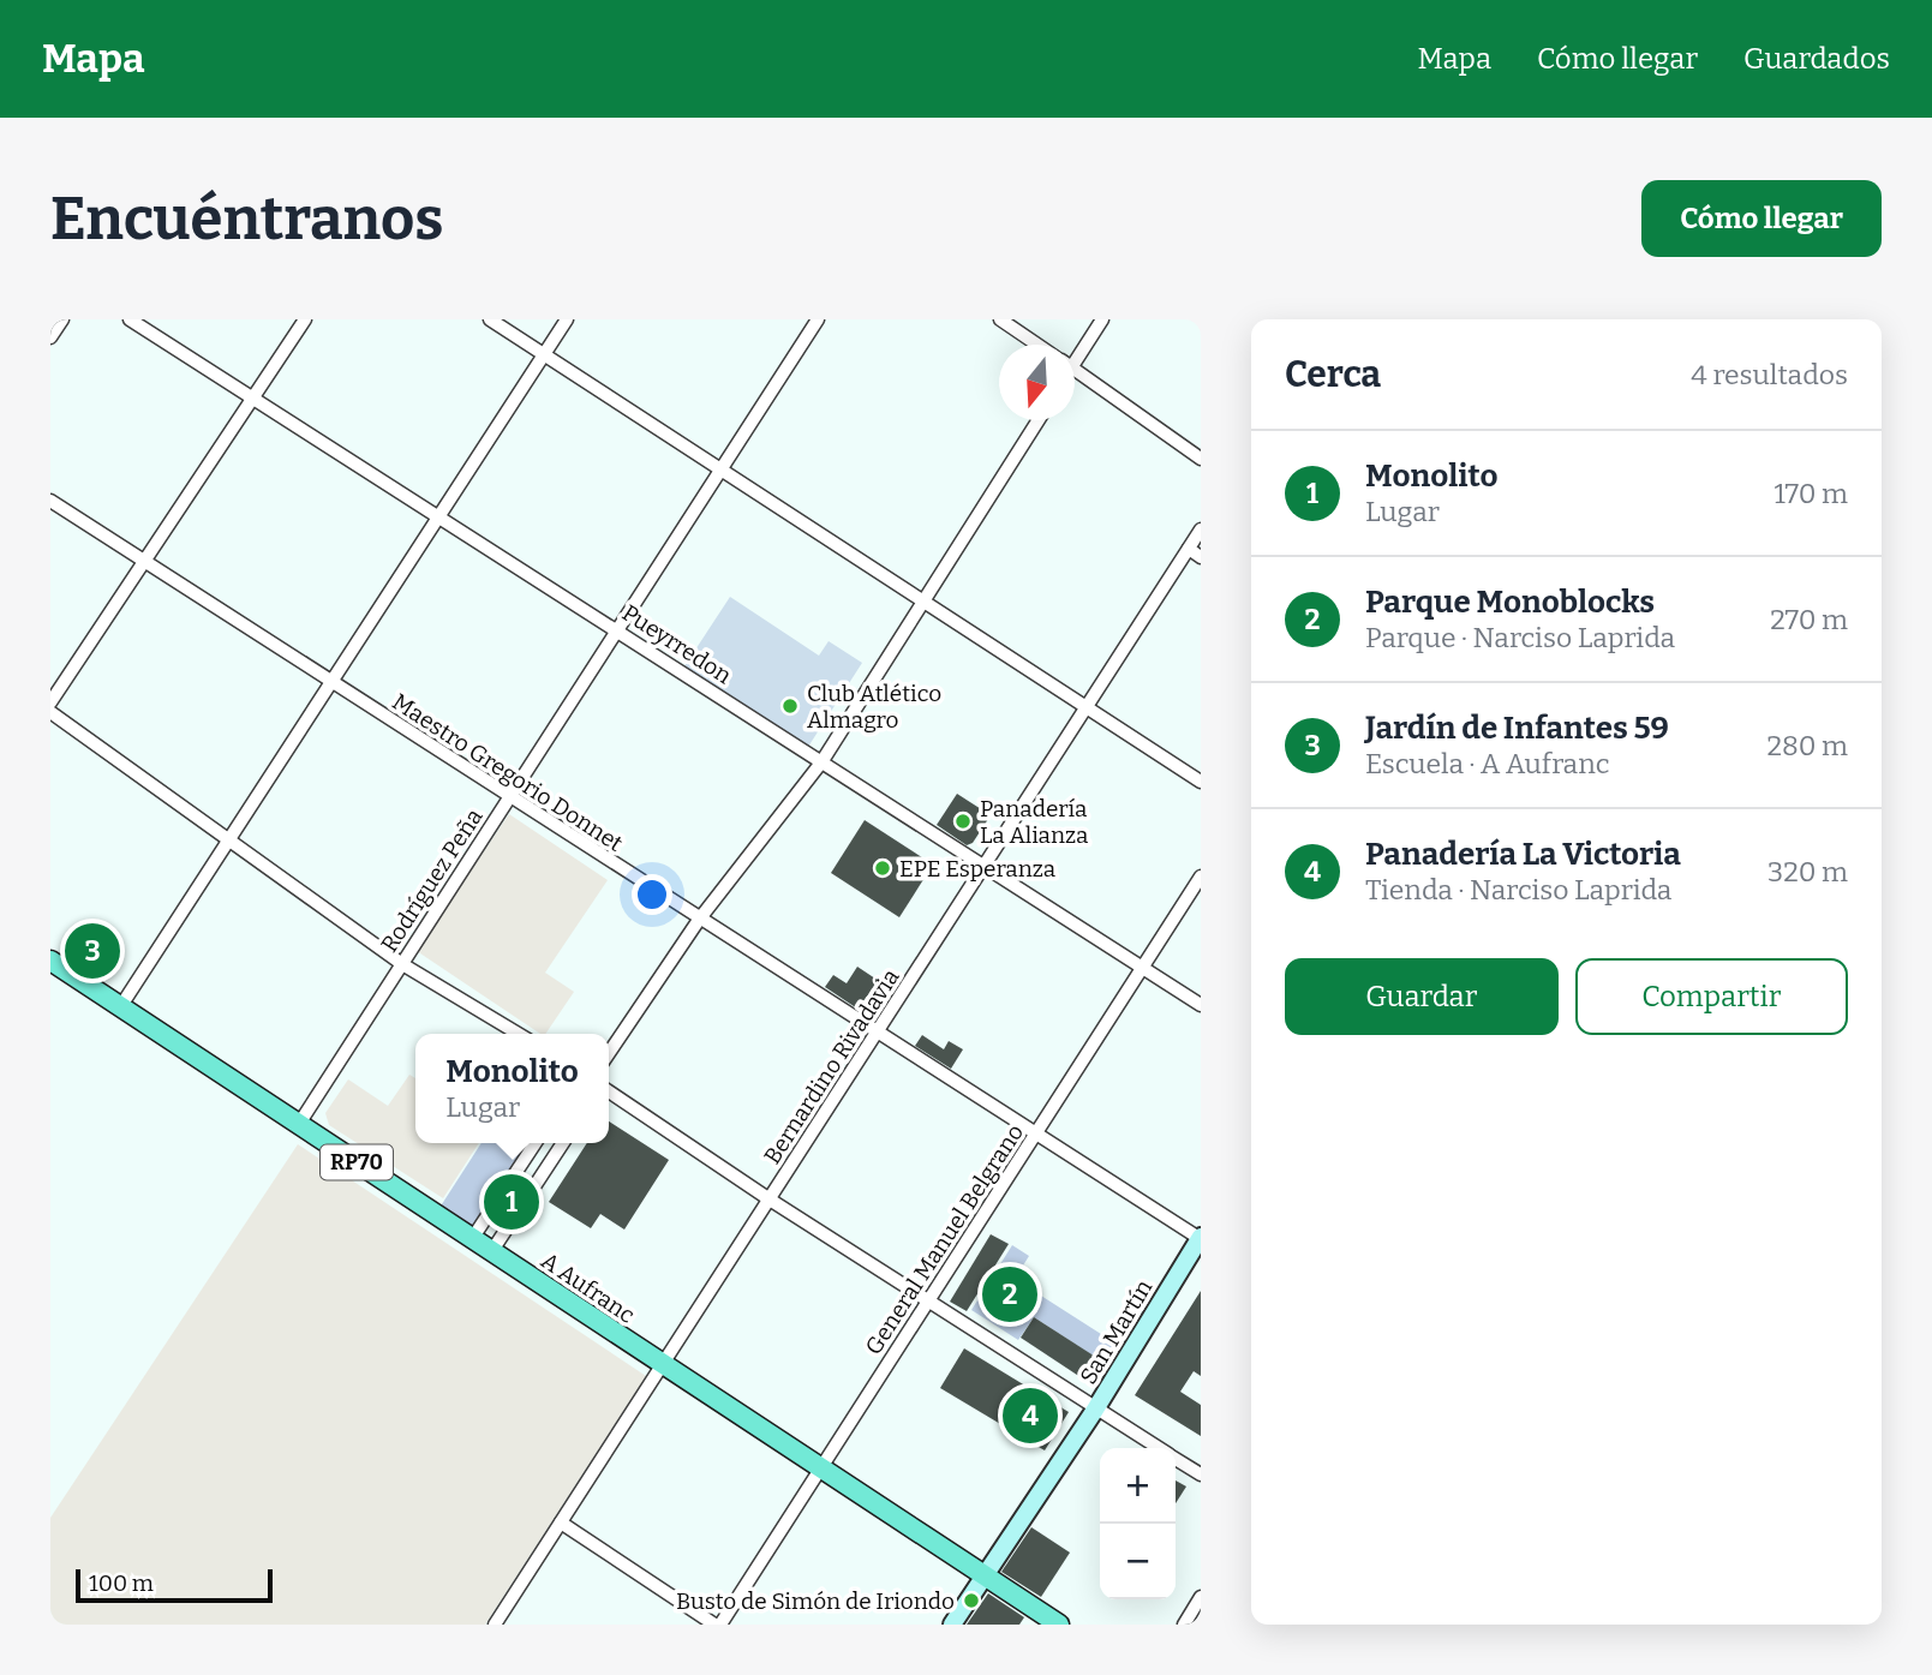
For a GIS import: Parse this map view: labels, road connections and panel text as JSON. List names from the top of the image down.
{
  "streets": {
    "main road": ["RP70", "A Aufranc", "San Martín"],
    "street": [
      "Pueyrredon",
      "Maestro Gregorio Donnet",
      "Rodríguez Peña",
      "Bernardino Rivadavia",
      "General Manuel Belgrano"
    ]
  },
  "crossings": [
    ["Pueyrredon", "Rodríguez Peña"],
    ["Pueyrredon", "Bernardino Rivadavia"],
    ["Pueyrredon", "General Manuel Belgrano"],
    ["Maestro Gregorio Donnet", "Rodríguez Peña"],
    ["Maestro Gregorio Donnet", "Bernardino Rivadavia"],
    ["Maestro Gregorio Donnet", "General Manuel Belgrano"],
    ["Maestro Gregorio Donnet", "San Martín"],
    ["Rodríguez Peña", "A Aufranc"],
    ["Bernardino Rivadavia", "A Aufranc"],
    ["General Manuel Belgrano", "A Aufranc"],
    ["A Aufranc", "San Martín"]
  ],
  "places": [
    "Club Atlético Almagro",
    "Panadería La Alianza",
    "EPE Esperanza",
    "Busto de Simón de Iriondo"
  ],
  "scale_bar": "100 m",
  "north": "bottom",
  "page": {
    "header": "Mapa",
    "nav": ["Mapa", "Cómo llegar", "Guardados"],
    "buttons": [
      "Cómo llegar",
      ["Guardar", "Compartir"]
    ],
    "title": "Encuéntranos",
    "heading": ["Cerca", "4 resultados"],
    "list": [
      {
        "mark": "1",
        "name": "Monolito",
        "note": "Lugar",
        "value": "170 m"
      },
      {
        "mark": "2",
        "name": "Parque Monoblocks",
        "note": "Parque · Narciso Laprida",
        "value": "270 m"
      },
      {
        "mark": "3",
        "name": "Jardín de Infantes 59",
        "note": "Escuela · A Aufranc",
        "value": "280 m"
      },
      {
        "mark": "4",
        "name": "Panadería La Victoria",
        "note": "Tienda · Narciso Laprida",
        "value": "320 m"
      }
    ],
    "pins": [
      "3",
      "1",
      "2",
      "4"
    ],
    "popup": ["Monolito", "Lugar"],
    "map_buttons": ["+", "−"],
    "scale": "100 m"
  }
}
